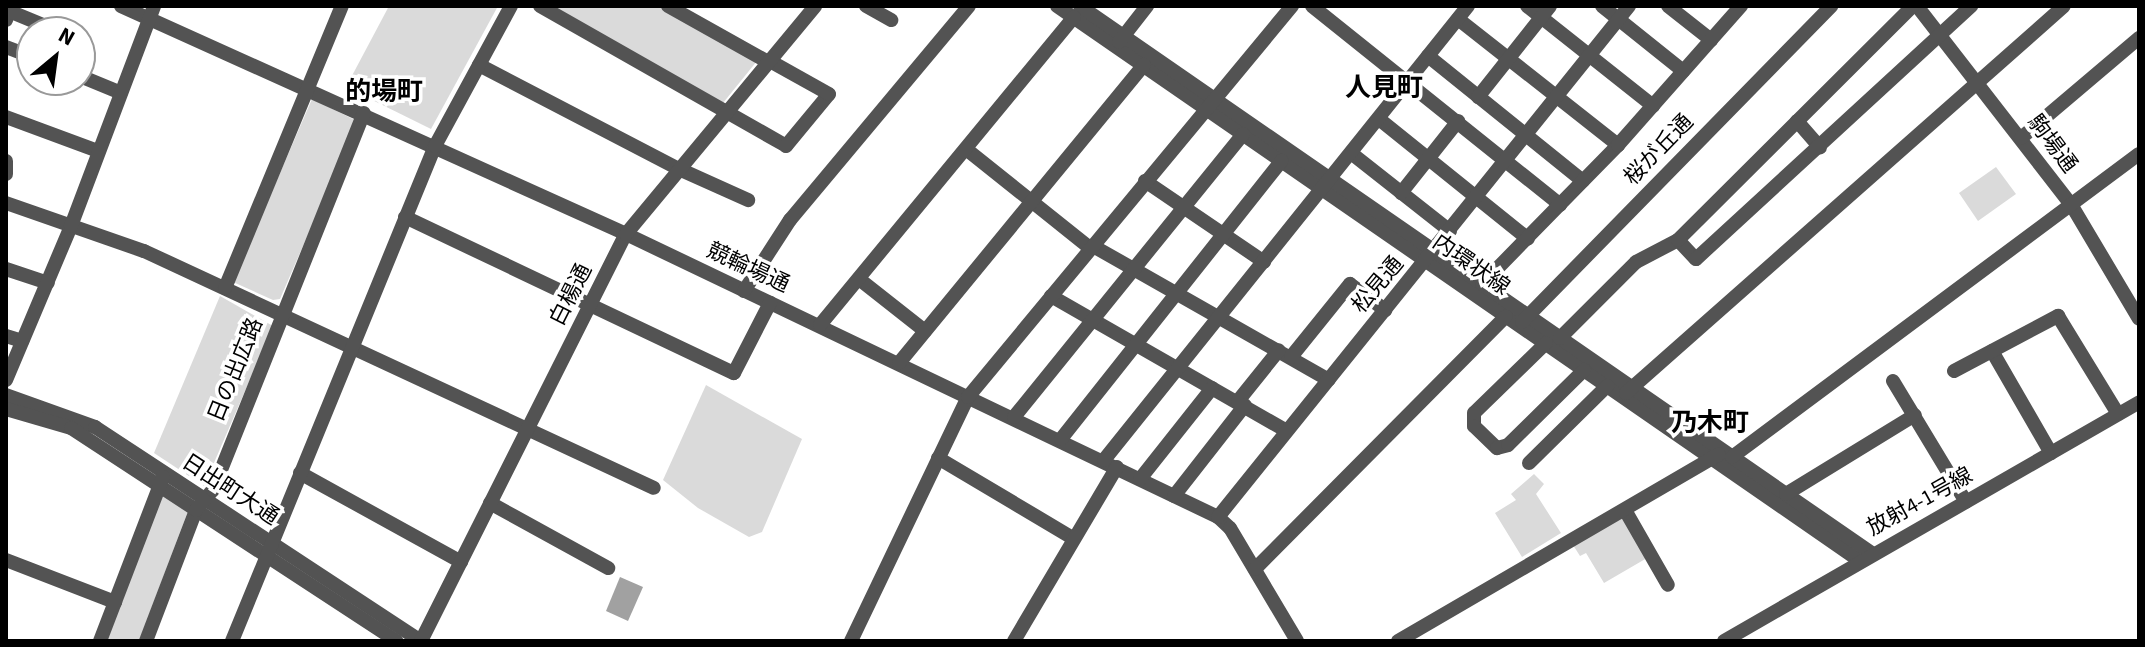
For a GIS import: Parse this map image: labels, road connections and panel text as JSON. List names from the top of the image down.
{
  "streets": {
    "street": [
      "駒場通",
      "桜が丘通",
      "内環状線",
      "競輪場通",
      "松見通",
      "白楊通",
      "日の出広路",
      "日出町大通",
      "放射4-1号線"
    ]
  },
  "crossings": [
    ["桜が丘通", "内環状線"],
    ["内環状線", "松見通"],
    ["内環状線", "放射4-1号線"],
    ["競輪場通", "松見通"],
    ["競輪場通", "白楊通"],
    ["競輪場通", "日の出広路"],
    ["白楊通", "日出町大通"],
    ["日の出広路", "日出町大通"]
  ],
  "districts": ["人見町", "的場町", "乃木町"],
  "north": "top right"
}
